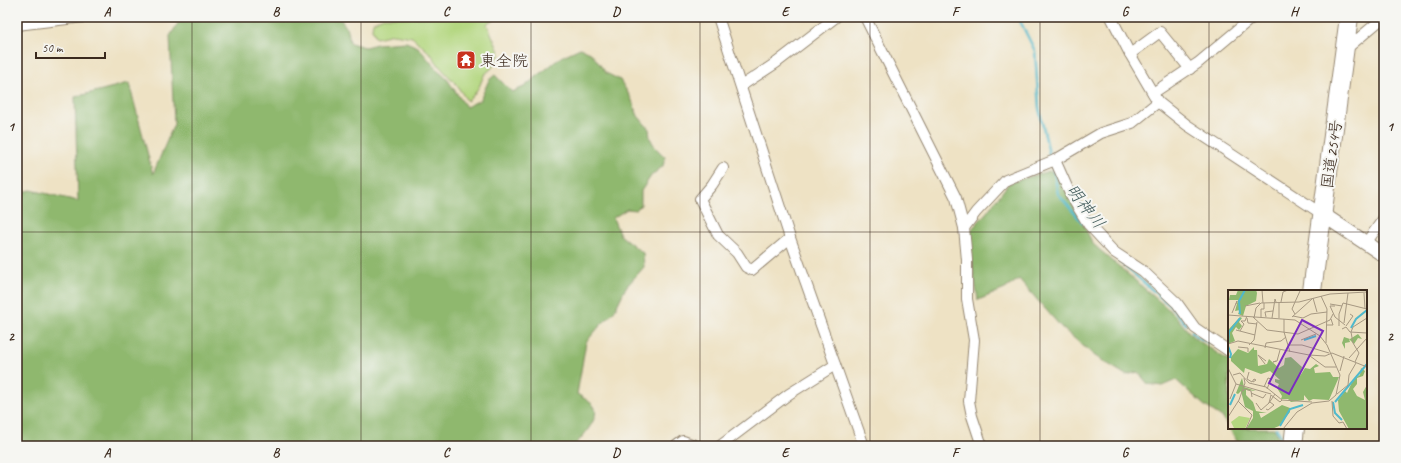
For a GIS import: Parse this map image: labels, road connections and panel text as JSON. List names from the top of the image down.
{
  "streets": {
    "highway": ["国道254号"]
  },
  "water": ["明神川"],
  "places": {
    "temple": ["東全院"]
  },
  "scale_bar": "50 m",
  "grid": {
    "columns": [
      "A",
      "B",
      "C",
      "D",
      "E",
      "F",
      "G",
      "H"
    ],
    "rows": ["1", "2"]
  }
}
